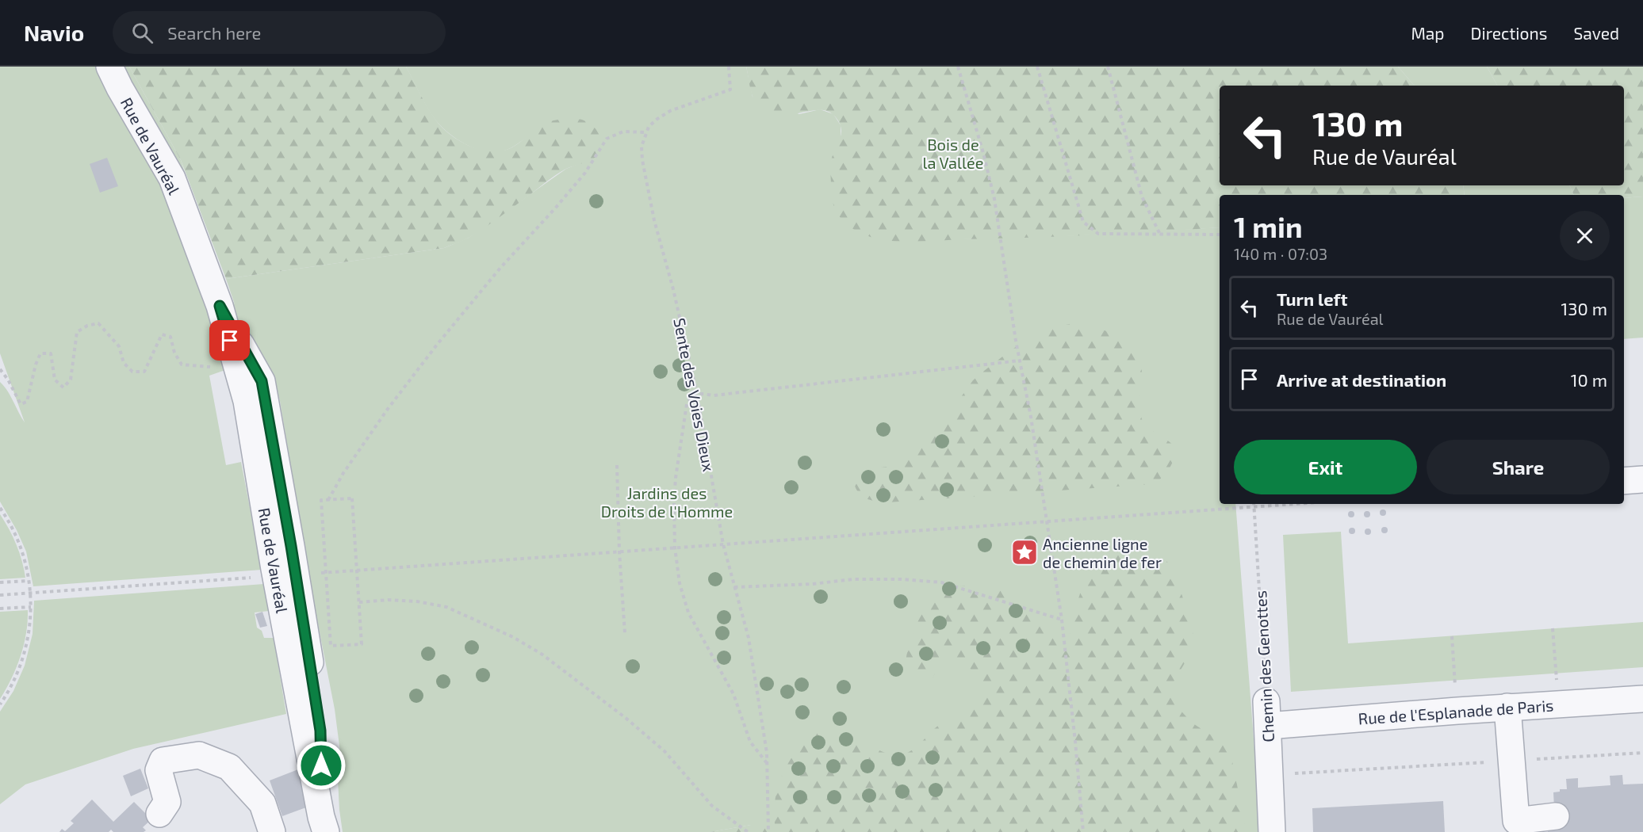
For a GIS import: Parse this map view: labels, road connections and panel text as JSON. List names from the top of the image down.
{
  "streets": {
    "street": ["Rue de Vauréal", "Chemin des Genottes", "Rue de l'Esplanade de Paris"],
    "path": ["Sente des Voies Dieux"]
  },
  "crossings": [
    ["Chemin des Genottes", "Rue de l'Esplanade de Paris"]
  ],
  "parks": ["Bois de la Vallée", "Jardins des Droits de l'Homme"],
  "places": {
    "place": ["Ancienne ligne de chemin de fer"]
  },
  "page": {
    "header": "Navio",
    "search": "Search here",
    "nav": ["Map", "Directions", "Saved"],
    "turn": ["130 m", "Rue de Vauréal"],
    "heading": ["1 min", "140 m · 07:03"],
    "list": [
      {
        "name": "Turn left",
        "note": "Rue de Vauréal",
        "value": "130 m"
      },
      {
        "name": "Arrive at destination",
        "value": "10 m"
      }
    ],
    "buttons": ["Exit", "Share"]
  }
}
